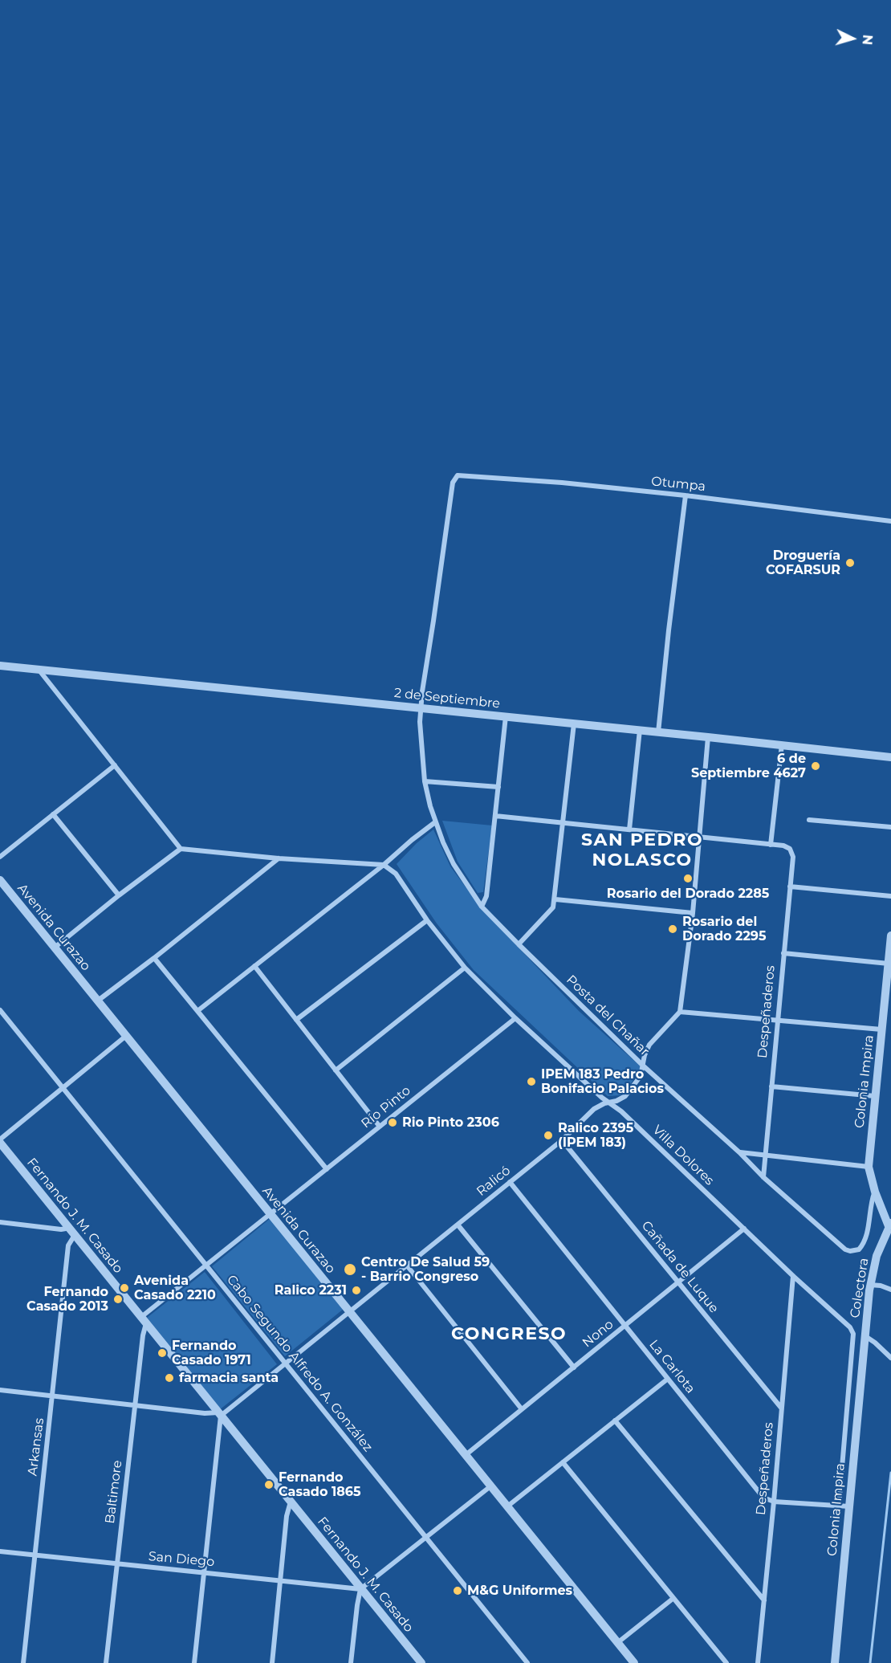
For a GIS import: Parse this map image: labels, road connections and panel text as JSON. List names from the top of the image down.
{
  "streets": {
    "street": [
      "Otumpa",
      "2 de Septiembre",
      "Avenida Curazao",
      "Despeñaderos",
      "Posta del Chañar",
      "Colonia Impira",
      "Río Pinto",
      "Villa Dolores",
      "Ralicó",
      "Fernando J. M. Casado",
      "Cañada de Luque",
      "Colectora",
      "Nono",
      "Cabo Segundo Alfredo A. González",
      "La Carlota",
      "Arkansas",
      "Baltimore",
      "San Diego"
    ]
  },
  "crossings": [
    ["Otumpa", "Posta del Chañar"],
    ["2 de Septiembre", "Posta del Chañar"],
    ["Avenida Curazao", "Río Pinto"],
    ["Avenida Curazao", "Ralicó"],
    ["Avenida Curazao", "Nono"],
    ["Despeñaderos", "Posta del Chañar"],
    ["Despeñaderos", "Villa Dolores"],
    ["Despeñaderos", "Cañada de Luque"],
    ["Despeñaderos", "La Carlota"],
    ["Posta del Chañar", "Colonia Impira"],
    ["Posta del Chañar", "Ralicó"],
    ["Colonia Impira", "Colectora"],
    ["Río Pinto", "Villa Dolores"],
    ["Río Pinto", "Fernando J. M. Casado"],
    ["Río Pinto", "Cabo Segundo Alfredo A. González"],
    ["Río Pinto", "Baltimore"],
    ["Villa Dolores", "Ralicó"],
    ["Villa Dolores", "Nono"],
    ["Ralicó", "Fernando J. M. Casado"],
    ["Ralicó", "Cañada de Luque"],
    ["Ralicó", "Cabo Segundo Alfredo A. González"],
    ["Ralicó", "La Carlota"],
    ["Fernando J. M. Casado", "Arkansas"],
    ["Fernando J. M. Casado", "Baltimore"],
    ["Fernando J. M. Casado", "San Diego"],
    ["Cañada de Luque", "Nono"],
    ["Nono", "La Carlota"],
    ["Arkansas", "San Diego"],
    ["Baltimore", "San Diego"]
  ],
  "districts": ["SAN PEDRO NOLASCO", "CONGRESO"],
  "places": [
    "Droguería COFARSUR",
    "6 de Septiembre 4627",
    "Rosario del Dorado 2285",
    "Rosario del Dorado 2295",
    "IPEM 183 Pedro Bonifacio Palacios",
    "Rio Pinto 2306",
    "Ralico 2395 (IPEM 183)",
    "Centro De Salud 59 - Barrio Congreso",
    "Avenida Casado 2210",
    "Ralico 2231",
    "Fernando Casado 2013",
    "Fernando Casado 1971",
    "farmacia santa",
    "Fernando Casado 1865",
    "M&G Uniformes"
  ],
  "north": "right"
}
